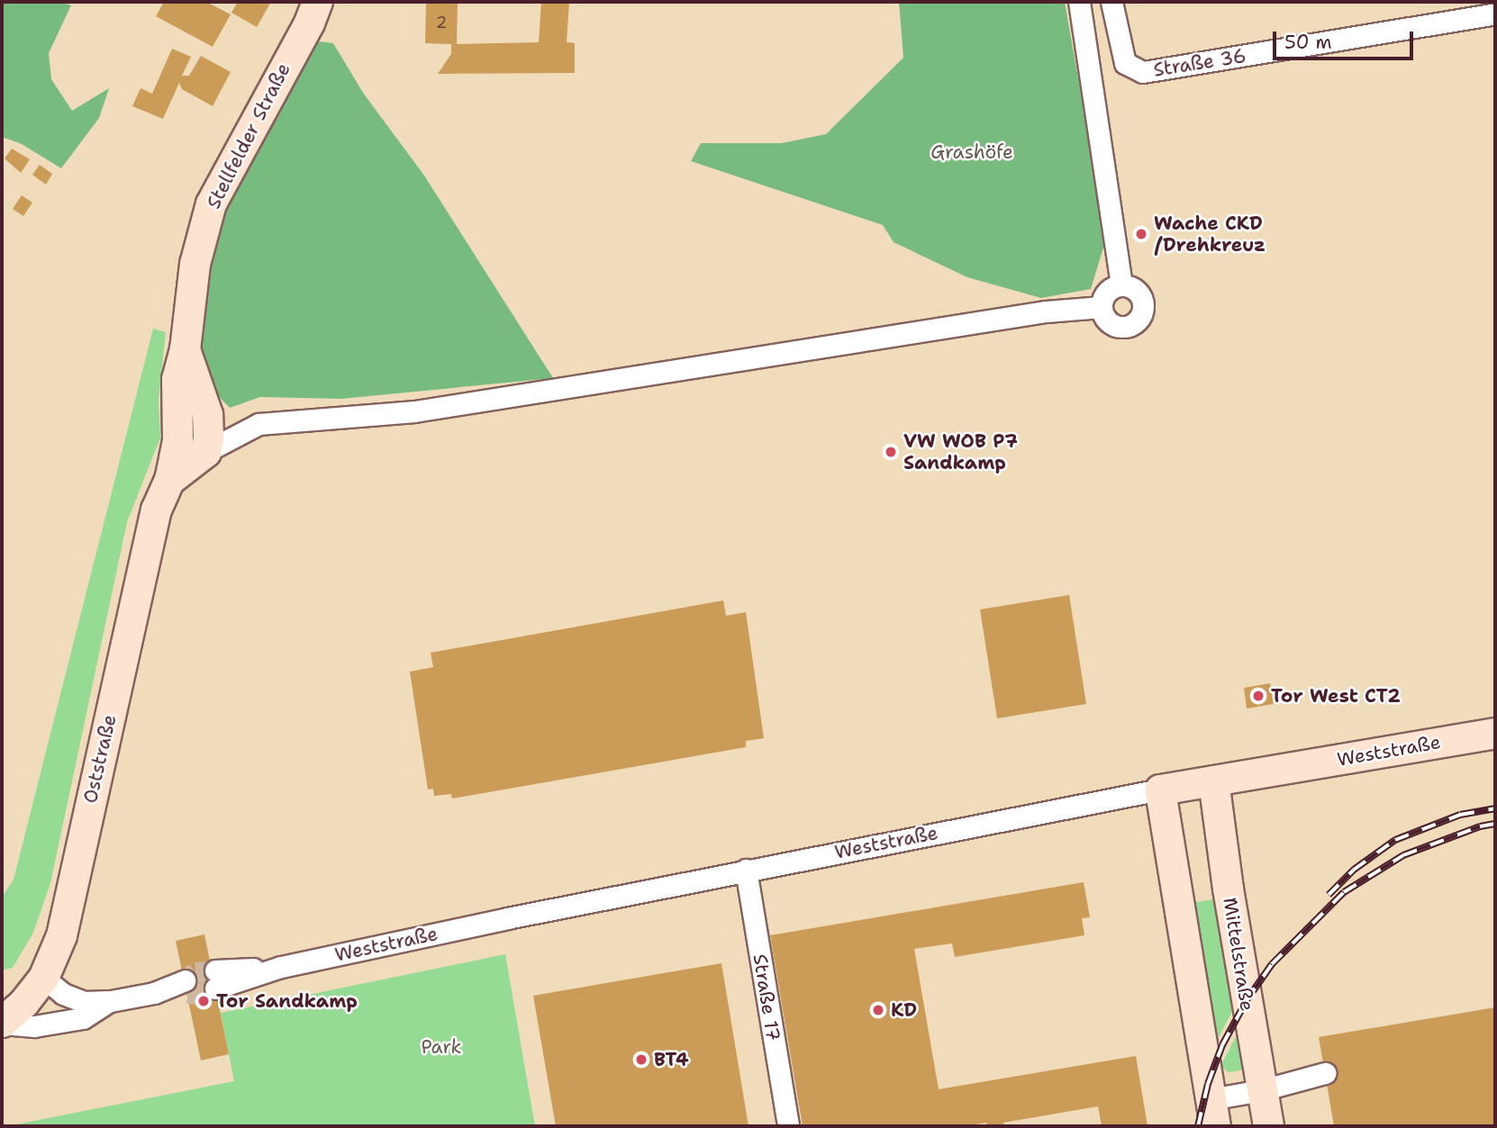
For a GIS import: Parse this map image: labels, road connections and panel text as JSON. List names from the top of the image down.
{
  "streets": {
    "street": [
      "Straße 36",
      "Stellfelder Straße",
      "Weststraße",
      "Oststraße",
      "Mittelstraße",
      "Straße 17"
    ]
  },
  "crossings": [
    ["Stellfelder Straße", "Oststraße"],
    ["Weststraße", "Mittelstraße"],
    ["Weststraße", "Straße 17"]
  ],
  "parks": ["Grashöfe", "Park"],
  "places": [
    "Wache CKD /Drehkreuz",
    "VW WOB P7 Sandkamp",
    "Tor West CT2",
    "Tor Sandkamp",
    "KD",
    "BT4"
  ],
  "house_numbers": ["2"],
  "scale_bar": "50 m"
}
